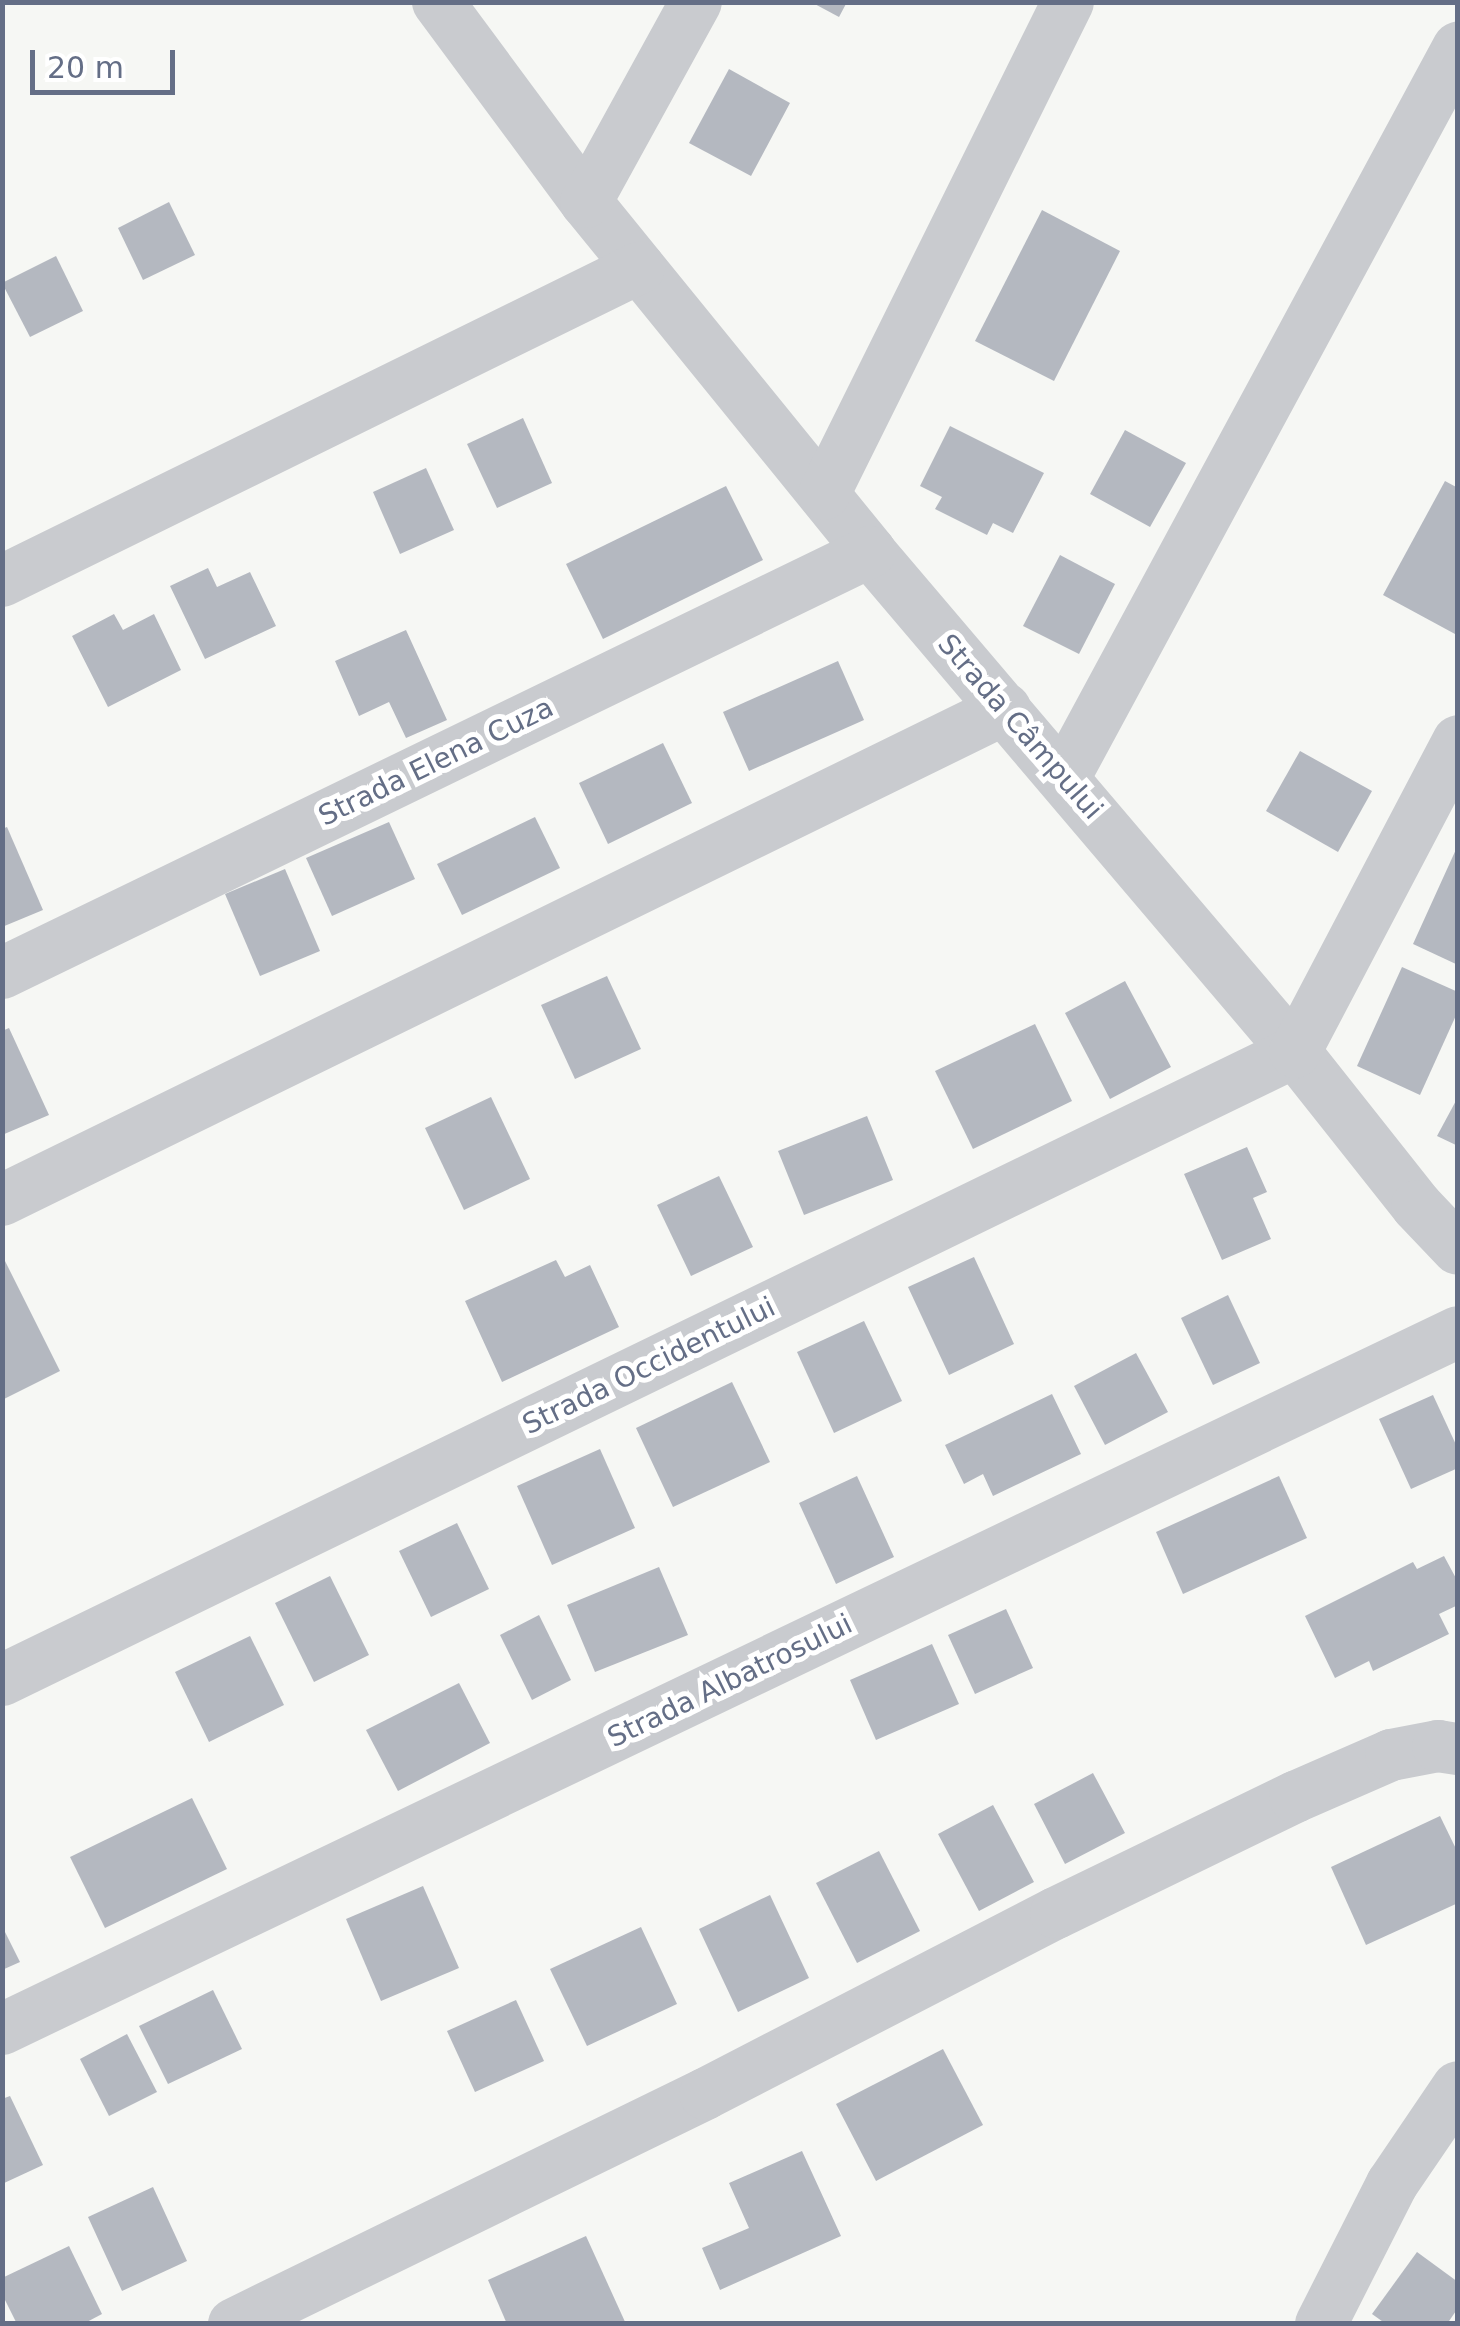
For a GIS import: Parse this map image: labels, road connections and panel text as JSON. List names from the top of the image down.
{
  "streets": {
    "street": [
      "Strada Câmpului",
      "Strada Elena Cuza",
      "Strada Occidentului",
      "Strada Albatrosului"
    ]
  },
  "crossings": [
    ["Strada Câmpului", "Strada Elena Cuza"],
    ["Strada Câmpului", "Strada Occidentului"]
  ],
  "scale_bar": "20 m"
}
